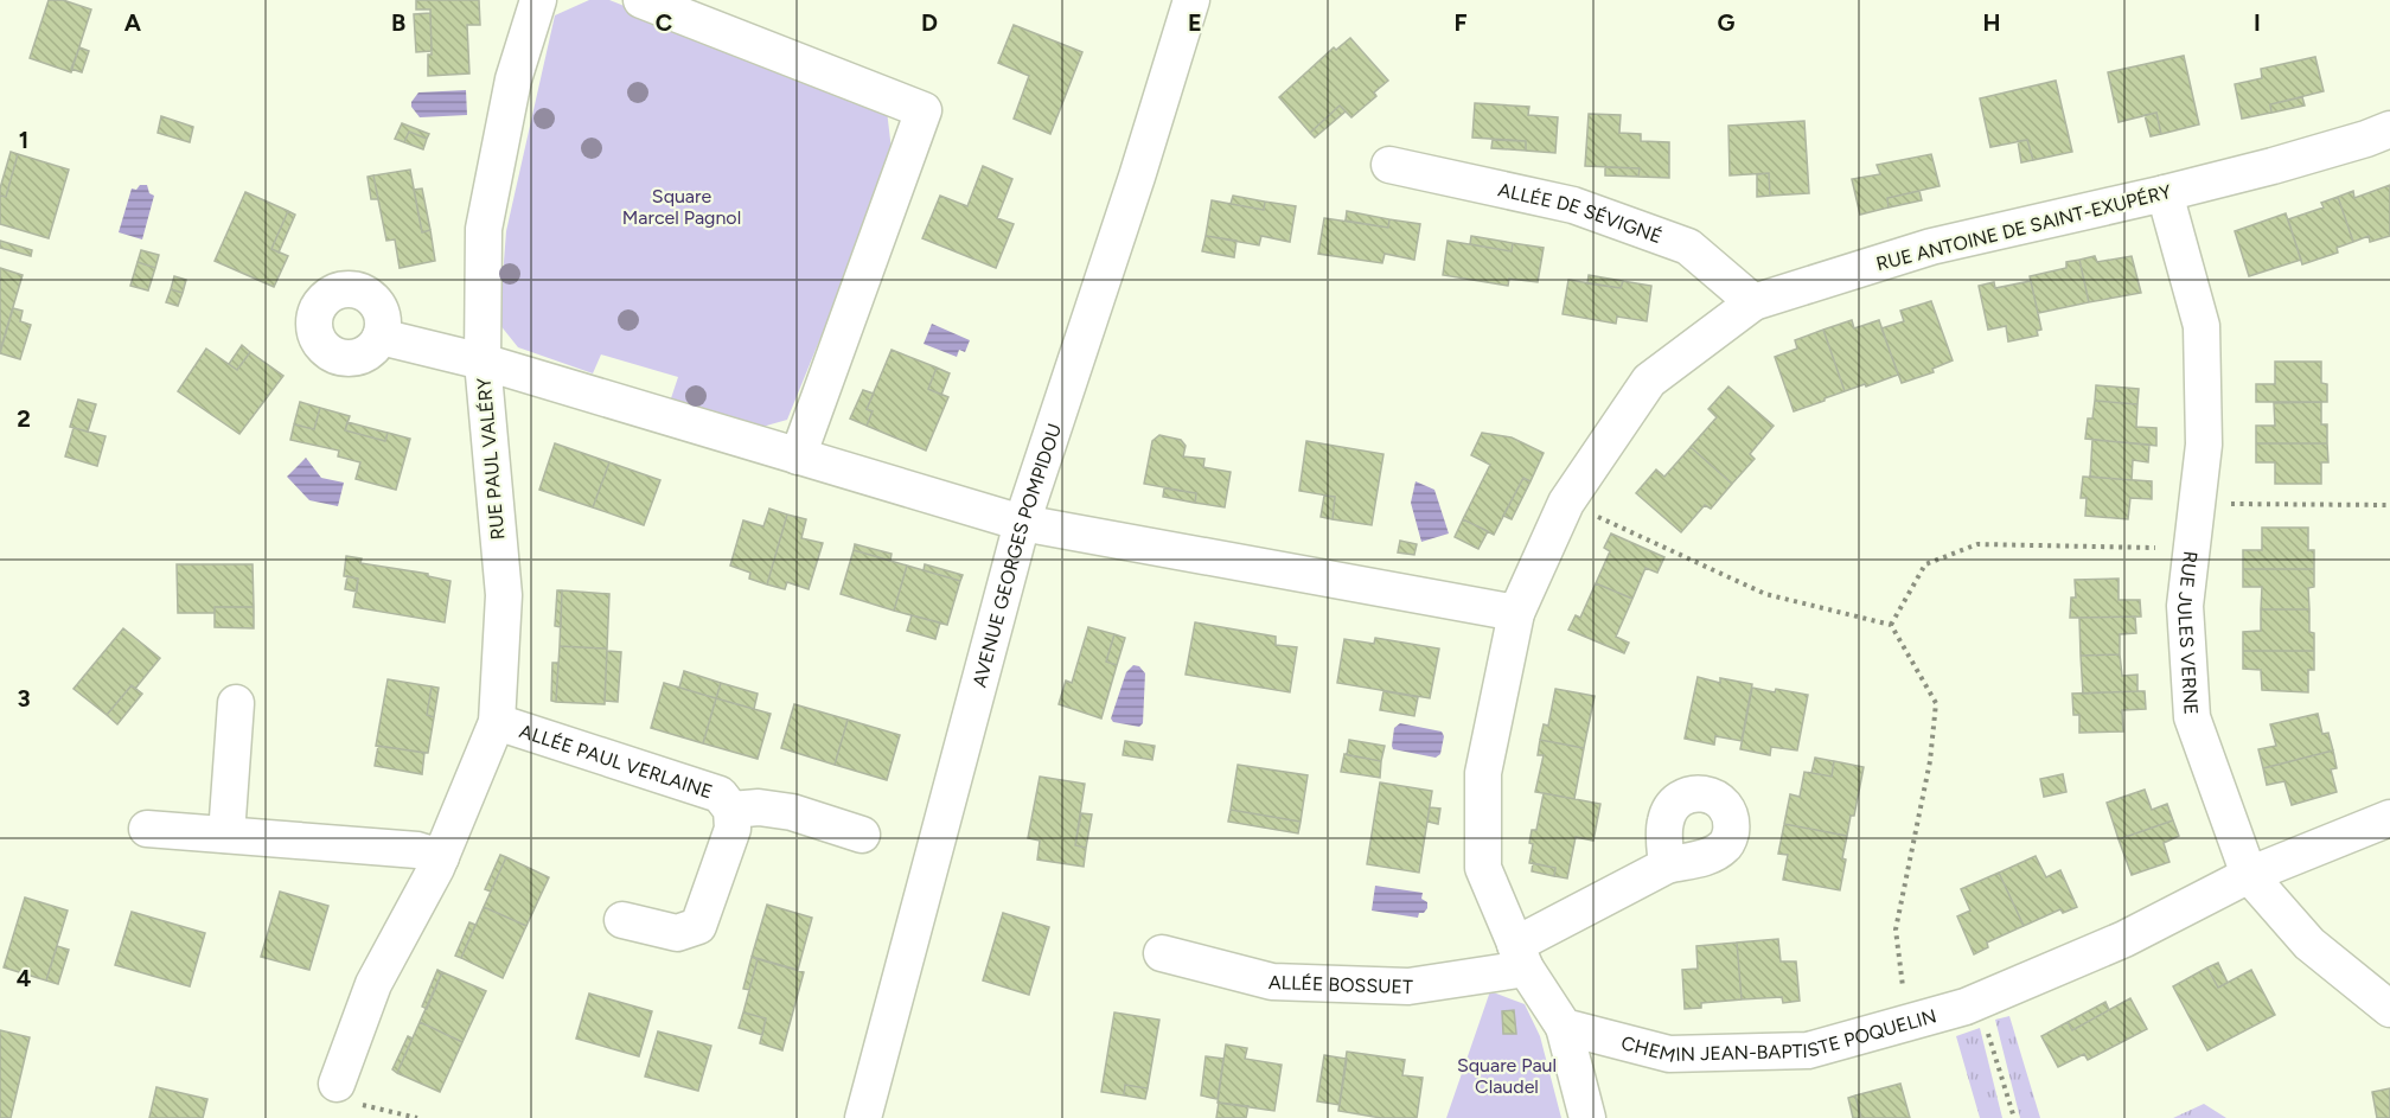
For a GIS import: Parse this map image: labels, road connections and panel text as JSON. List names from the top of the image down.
{
  "streets": {
    "street": [
      "ALLÉE DE SÉVIGNÉ",
      "RUE ANTOINE DE SAINT-EXUPÉRY",
      "RUE PAUL VALÉRY",
      "AVENUE GEORGES POMPIDOU",
      "RUE JULES VERNE",
      "ALLÉE PAUL VERLAINE",
      "ALLÉE BOSSUET",
      "CHEMIN JEAN-BAPTISTE POQUELIN"
    ]
  },
  "crossings": [
    ["ALLÉE DE SÉVIGNÉ", "RUE ANTOINE DE SAINT-EXUPÉRY"],
    ["RUE ANTOINE DE SAINT-EXUPÉRY", "RUE PAUL VALÉRY"],
    ["RUE ANTOINE DE SAINT-EXUPÉRY", "RUE JULES VERNE"],
    ["RUE PAUL VALÉRY", "AVENUE GEORGES POMPIDOU"],
    ["RUE PAUL VALÉRY", "ALLÉE PAUL VERLAINE"],
    ["RUE JULES VERNE", "CHEMIN JEAN-BAPTISTE POQUELIN"]
  ],
  "parks": ["Square Marcel Pagnol", "Square Paul Claudel"],
  "grid": {
    "columns": [
      "A",
      "B",
      "C",
      "D",
      "E",
      "F",
      "G",
      "H",
      "I"
    ],
    "rows": [
      "1",
      "2",
      "3",
      "4"
    ]
  }
}
